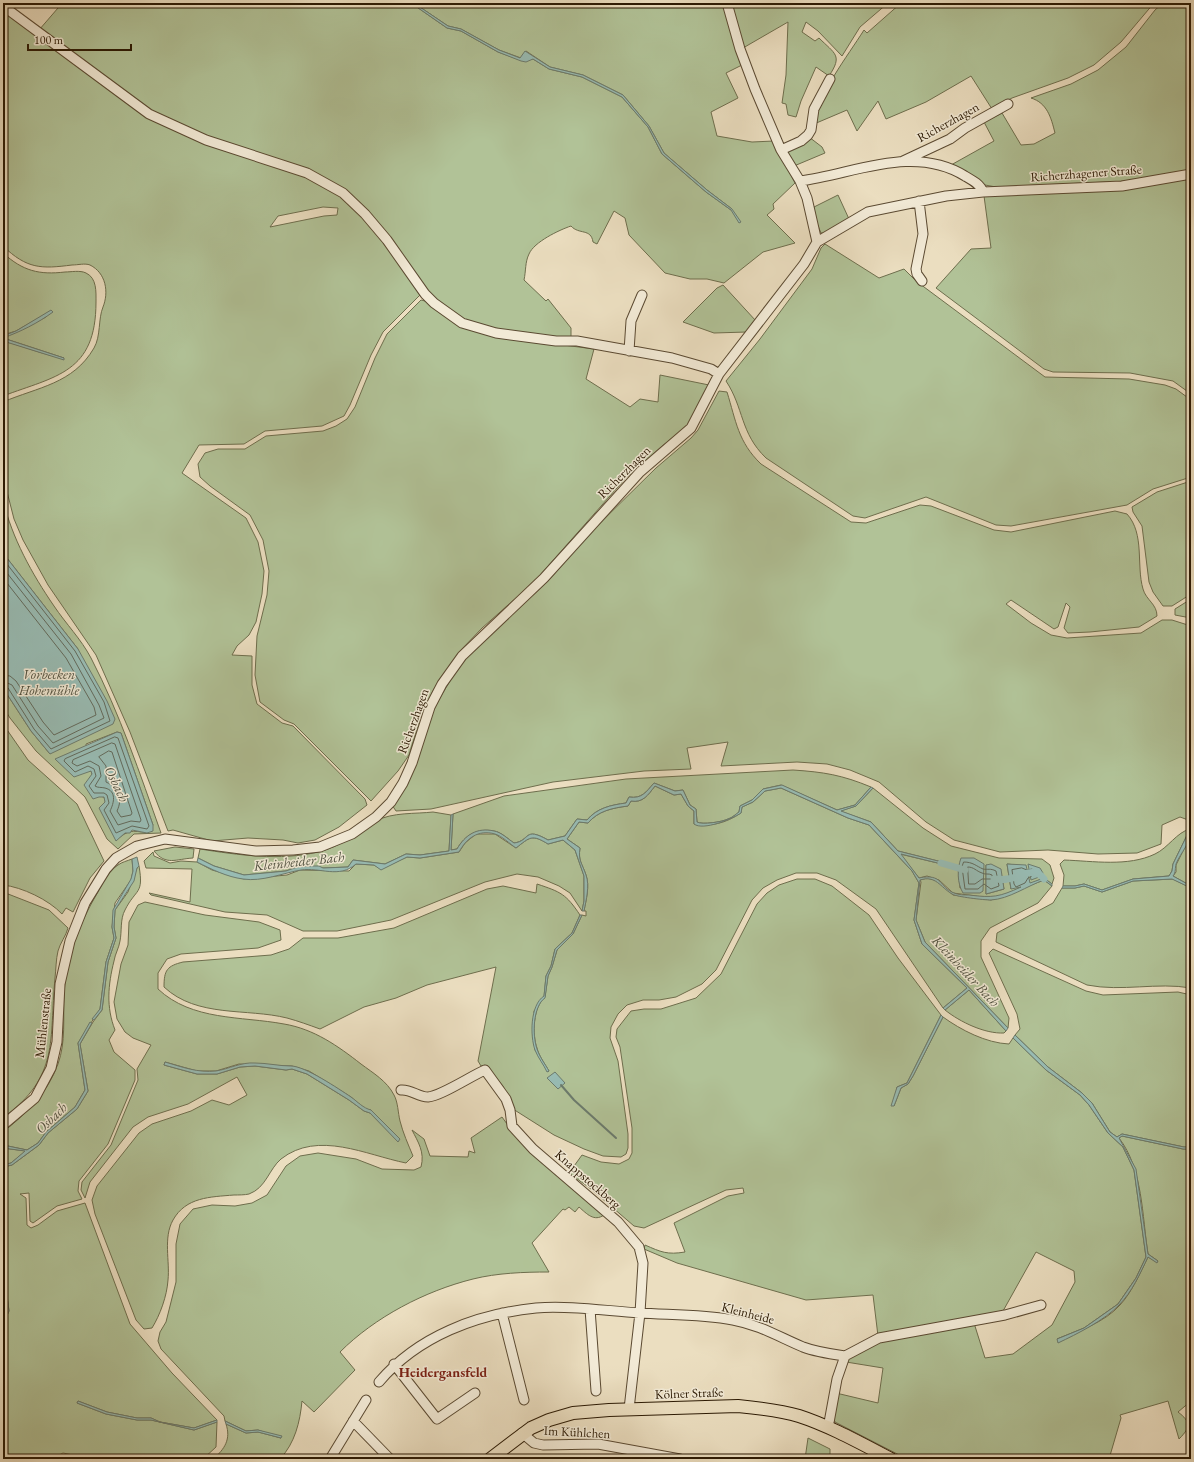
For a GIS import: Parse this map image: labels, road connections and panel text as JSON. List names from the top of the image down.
{
  "streets": {
    "main road": ["Kölner Straße"],
    "street": [
      "Richerzhagen",
      "Richerzhagener Straße",
      "Mühlenstraße",
      "Knappstockberg",
      "Kleinheide",
      "Im Kühlchen"
    ]
  },
  "crossings": [
    ["Richerzhagen", "Richerzhagener Straße"],
    ["Richerzhagen", "Mühlenstraße"],
    ["Knappstockberg", "Kleinheide"],
    ["Knappstockberg", "Kölner Straße"],
    ["Kölner Straße", "Im Kühlchen"]
  ],
  "districts": ["Heidergansfeld"],
  "water": ["Vorbecken Hohemühle", "Osbach", "Kleinheider Bach"],
  "scale_bar": "100 m"
}
